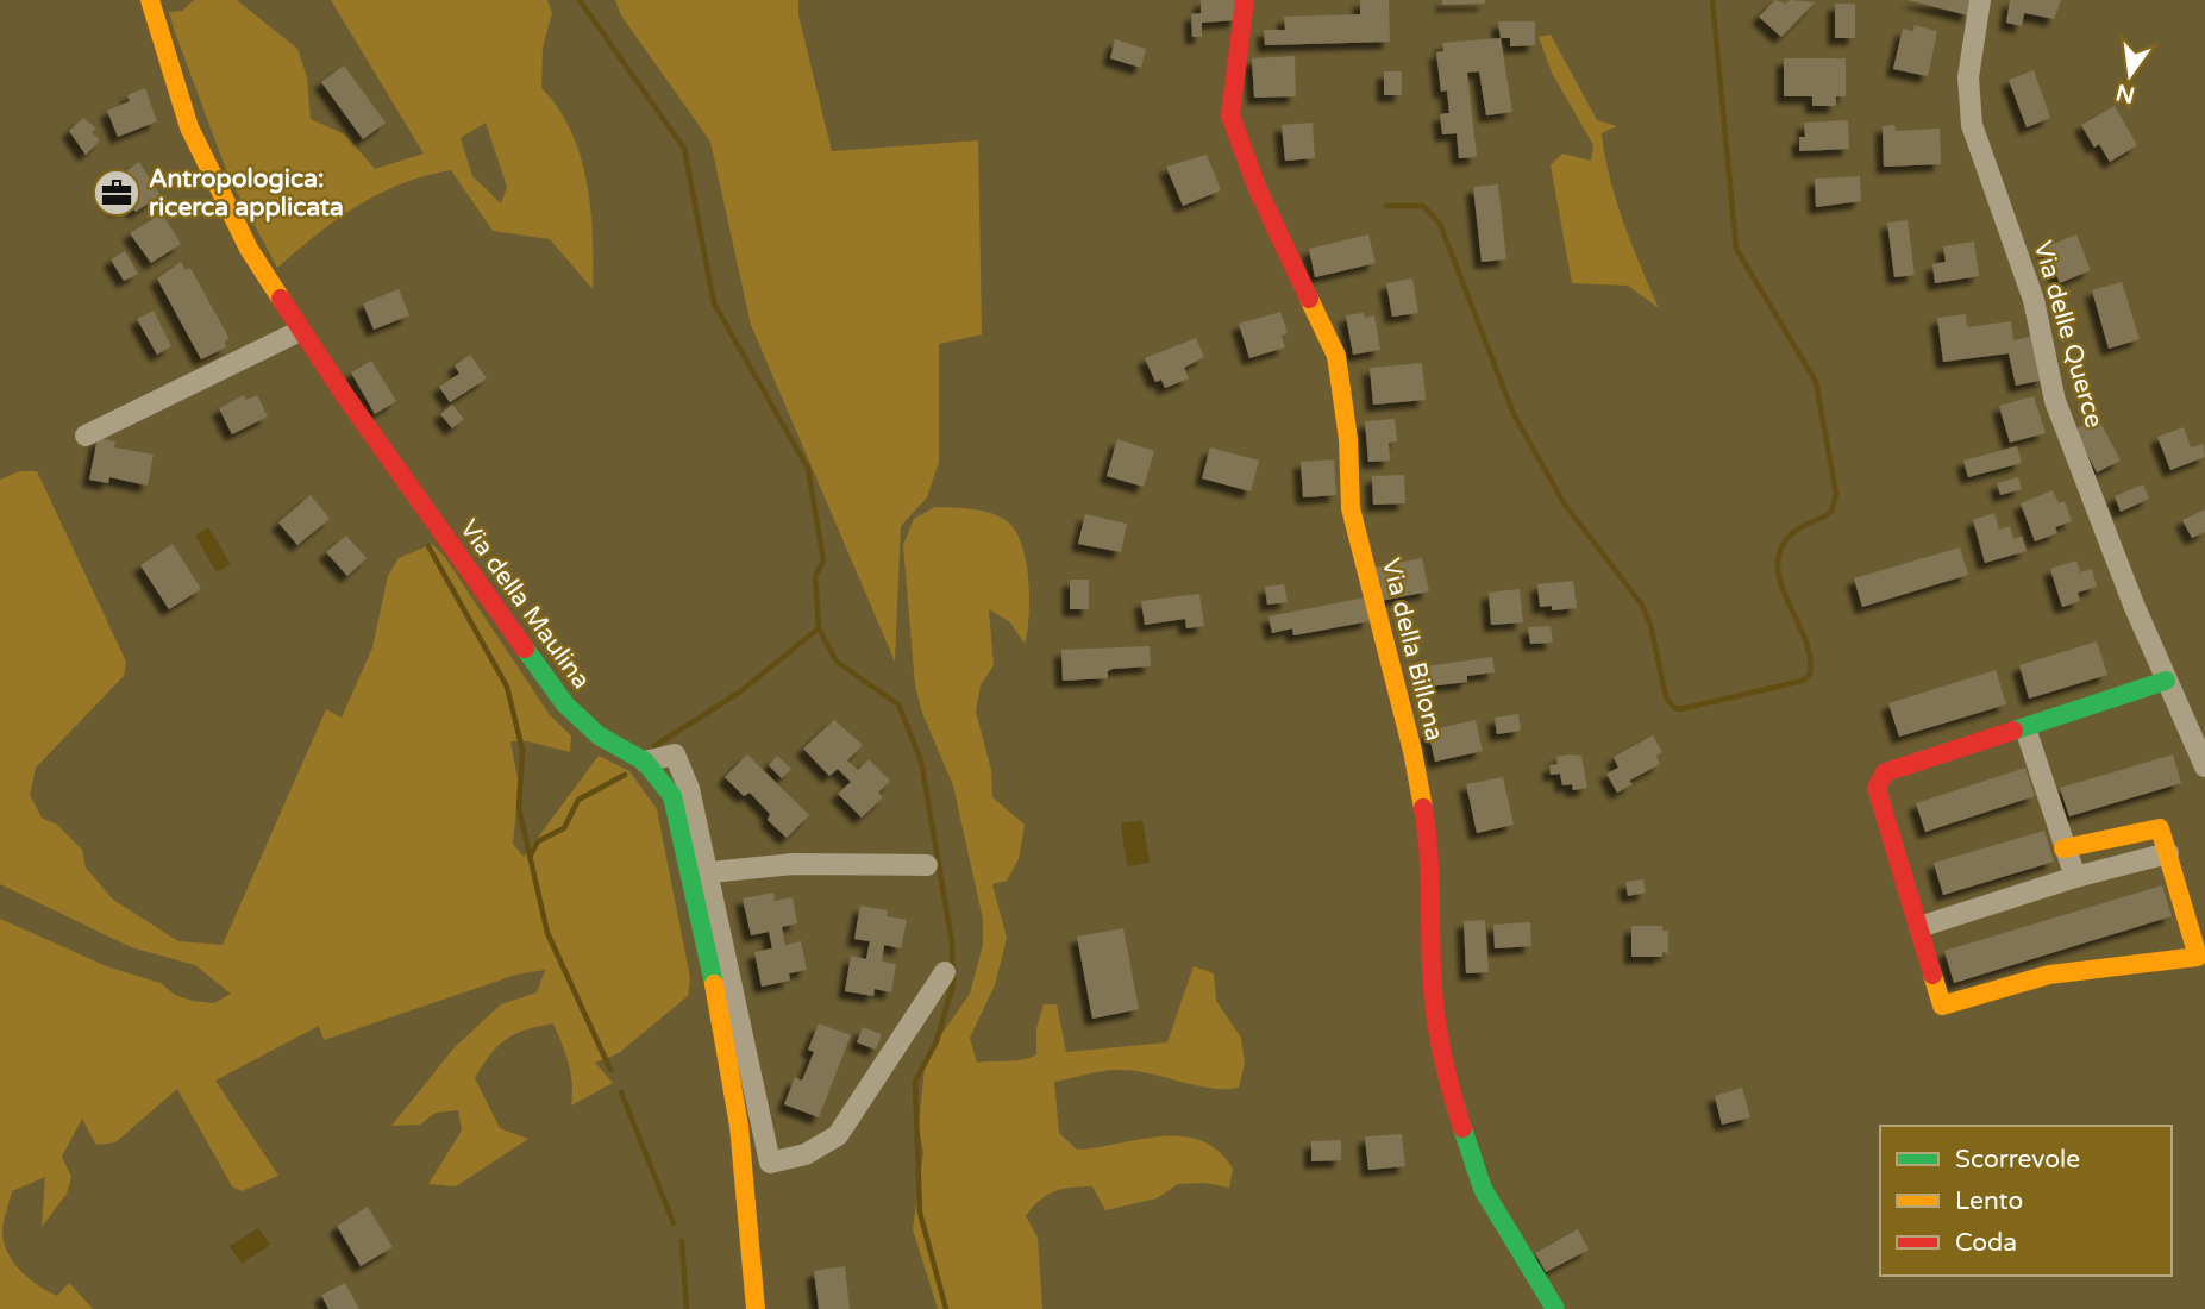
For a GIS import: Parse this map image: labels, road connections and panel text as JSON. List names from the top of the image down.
{
  "streets": {
    "street": ["Via delle Querce", "Via della Maulina", "Via della Billona"]
  },
  "places": {
    "office": ["Antropologica: ricerca applicata"]
  },
  "legend": ["Scorrevole", "Lento", "Coda"],
  "north": "bottom"
}
